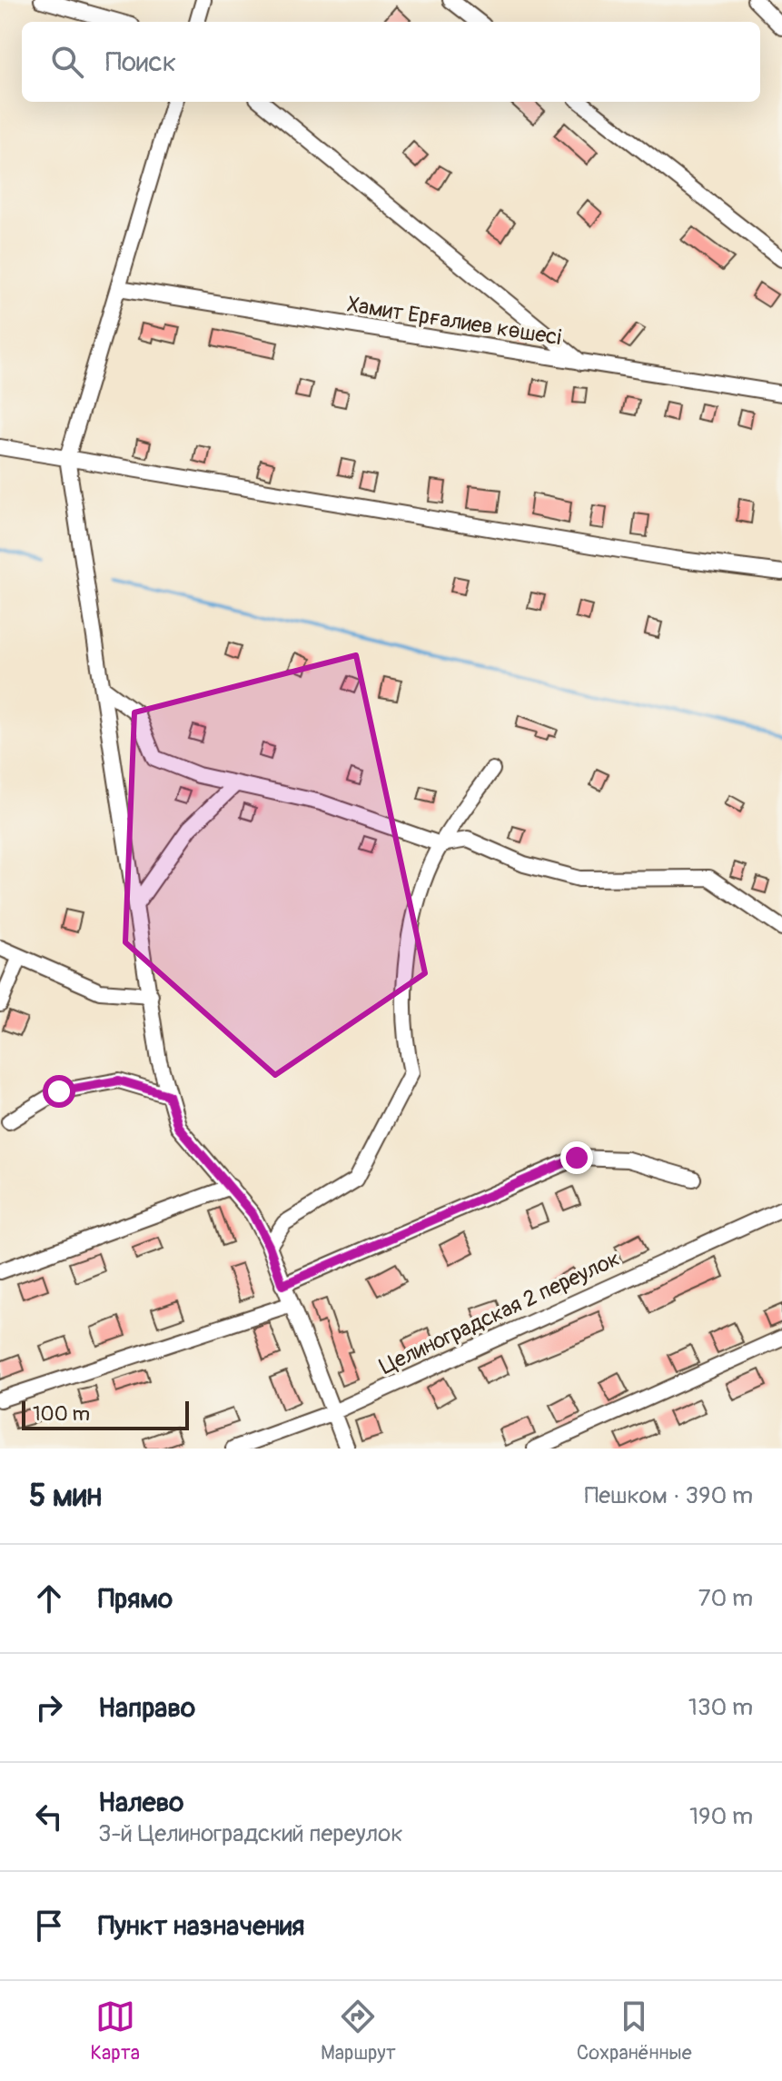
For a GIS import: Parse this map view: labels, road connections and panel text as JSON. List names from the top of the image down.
{
  "streets": {
    "street": ["Хамит Ерғалиев көшесі", "Целиноградская 2 переулок"]
  },
  "scale_bar": "100 m",
  "page": {
    "search": "Поиск",
    "scale": "100 m",
    "heading": ["5 мин", "Пешком · 390 m"],
    "list": [
      ["Прямо", "70 m"],
      ["Направо", "130 m"],
      ["Налево", "3-й Целиноградский переулок", "190 m"],
      "Пункт назначения"
    ],
    "nav": ["Карта", "Маршрут", "Сохранённые"]
  }
}
